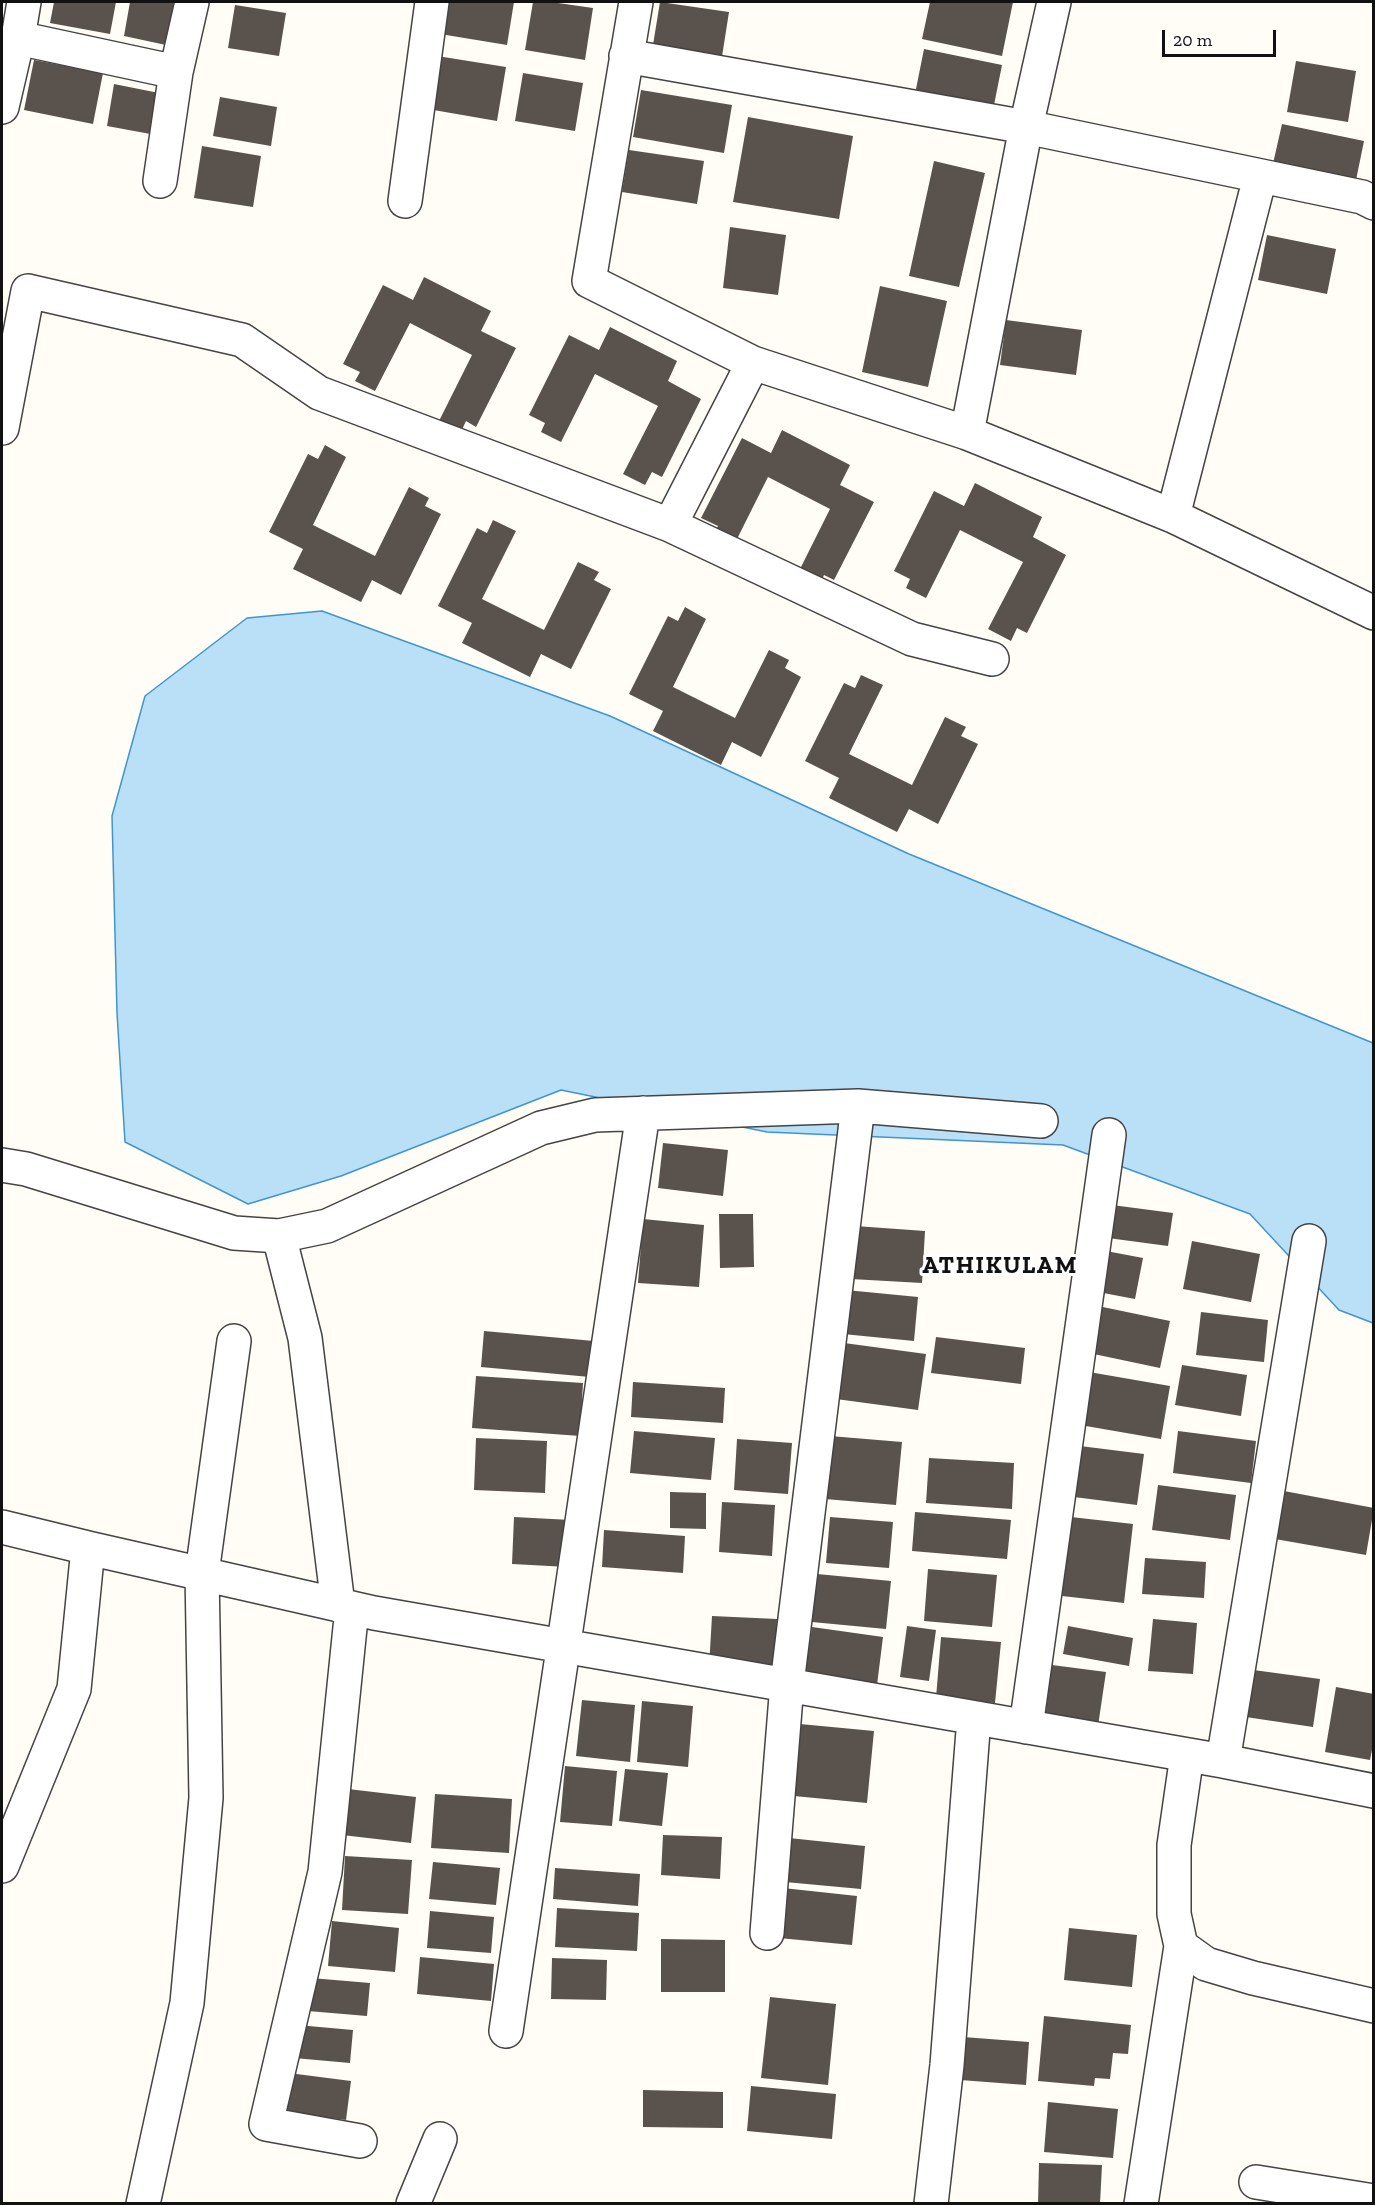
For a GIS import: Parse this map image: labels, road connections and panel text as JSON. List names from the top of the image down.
{
  "districts": ["ATHIKULAM"],
  "scale_bar": "20 m"
}
